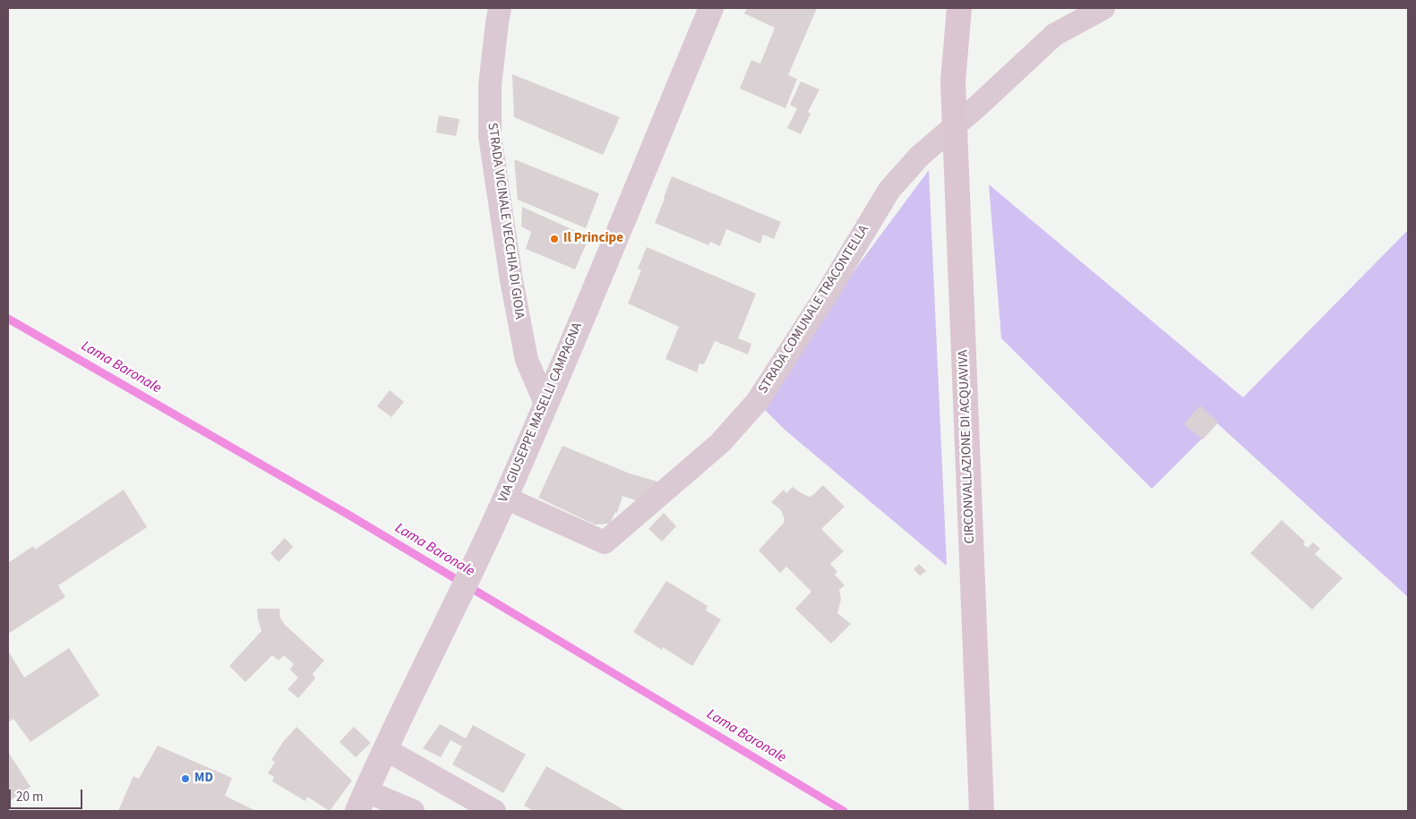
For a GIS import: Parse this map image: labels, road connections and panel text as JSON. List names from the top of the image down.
{
  "streets": {
    "main road": ["CIRCONVALLAZIONE DI ACQUAVIVA"],
    "street": ["STRADA VICINALE VECCHIA DI GIOIA", "STRADA COMUNALE TRACONTELLA", "VIA GIUSEPPE MASELLI CAMPAGNA"]
  },
  "crossings": [
    ["STRADA VICINALE VECCHIA DI GIOIA", "VIA GIUSEPPE MASELLI CAMPAGNA"],
    ["STRADA COMUNALE TRACONTELLA", "VIA GIUSEPPE MASELLI CAMPAGNA"],
    ["STRADA COMUNALE TRACONTELLA", "CIRCONVALLAZIONE DI ACQUAVIVA"]
  ],
  "water": ["Lama Baronale"],
  "places": ["Il Principe", "MD"],
  "scale_bar": "20 m"
}
